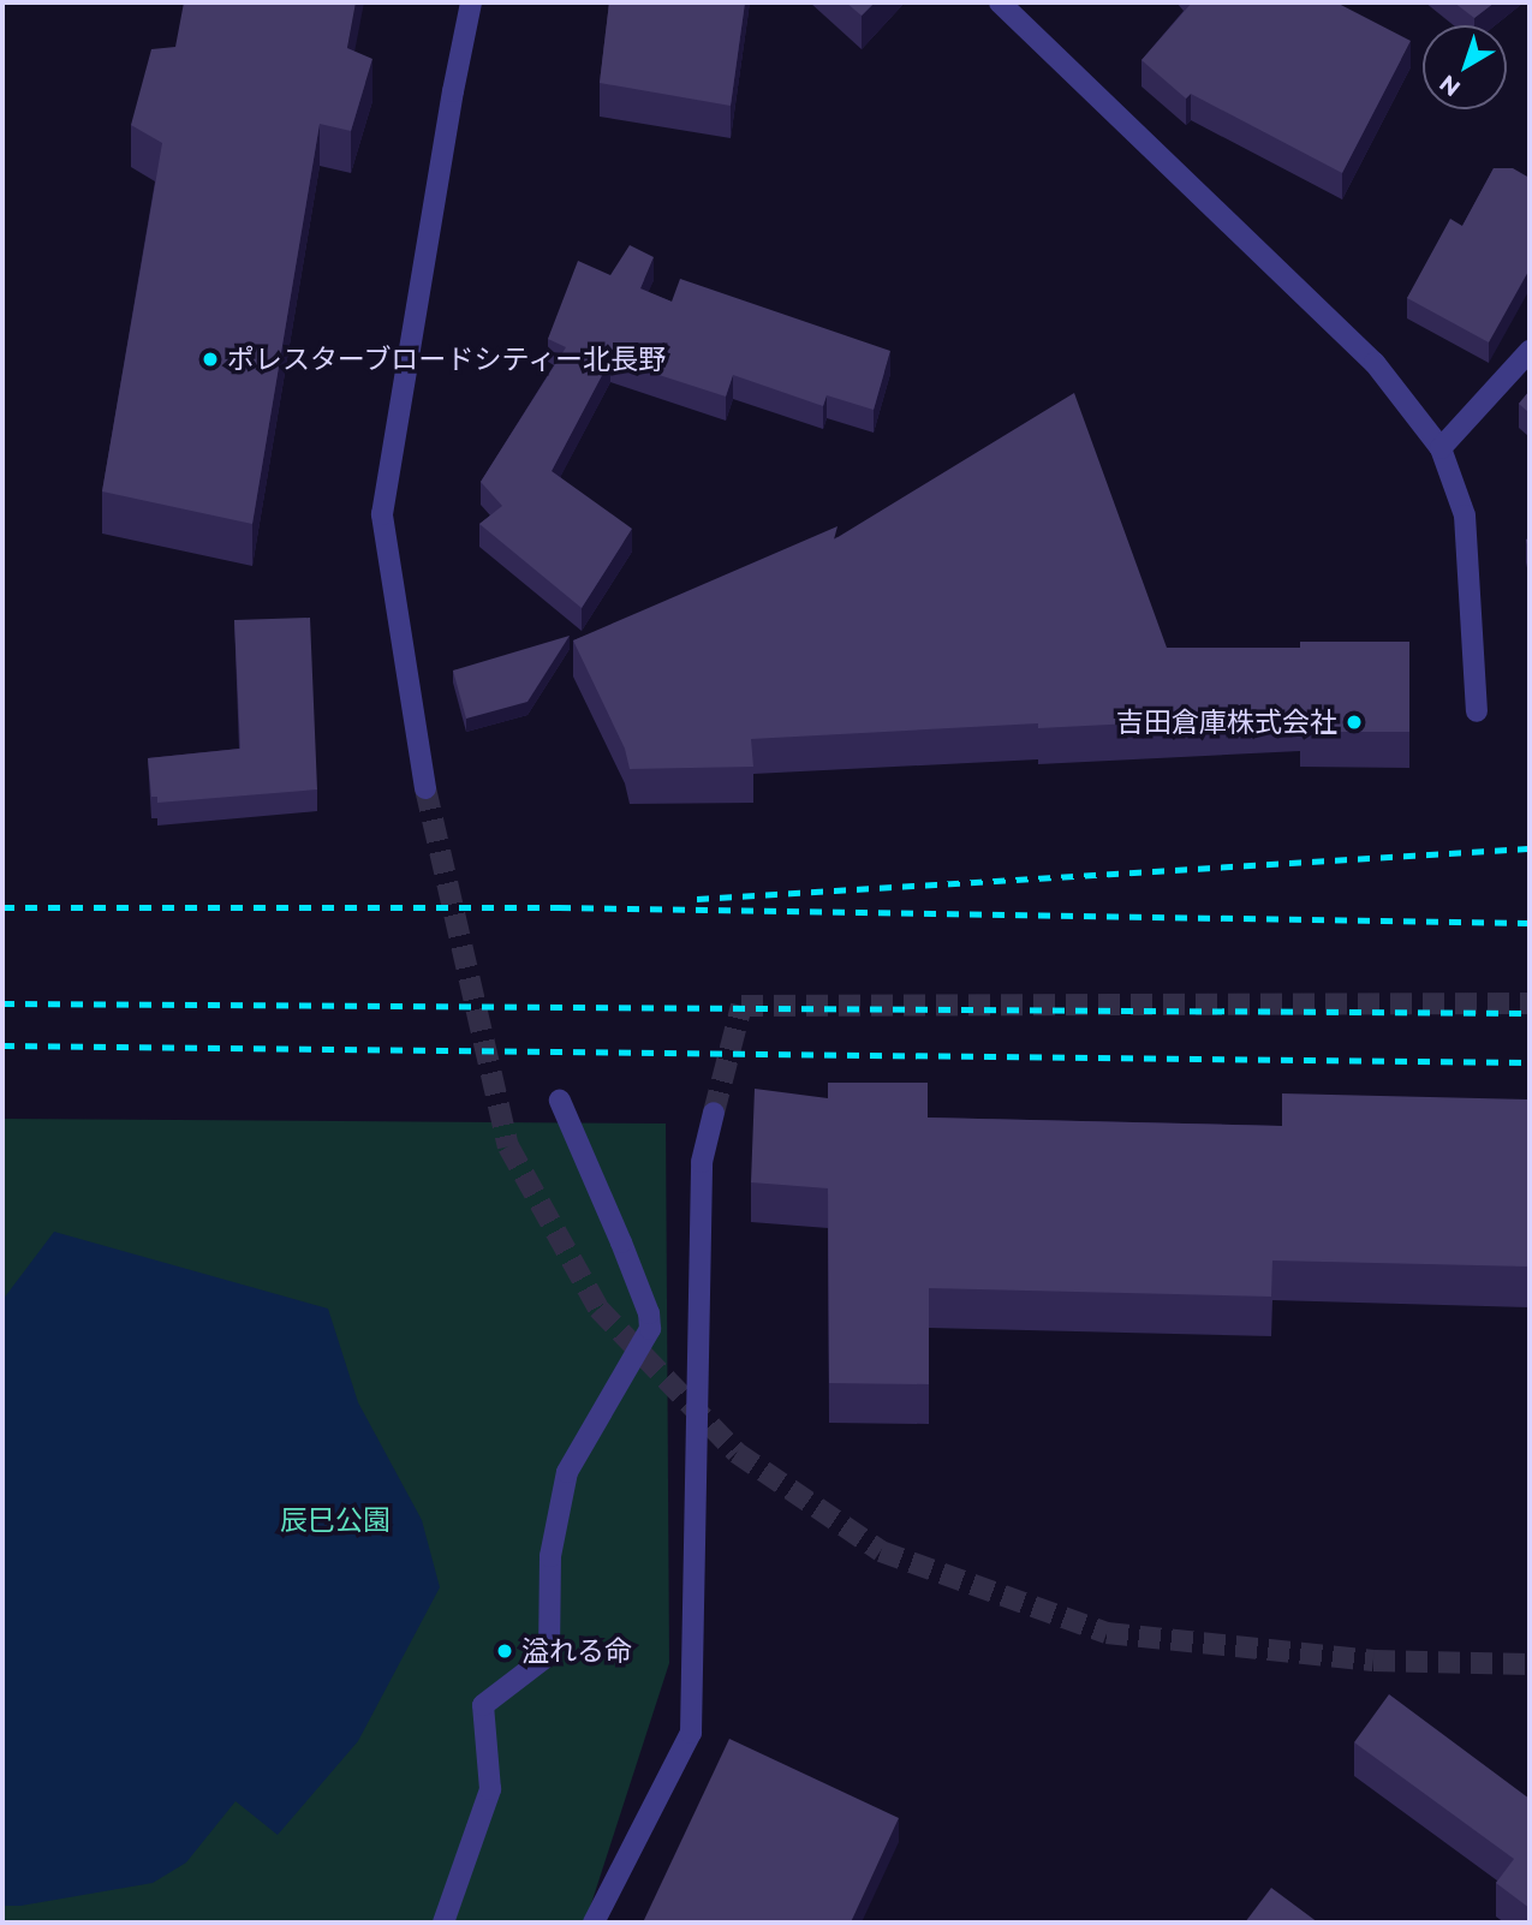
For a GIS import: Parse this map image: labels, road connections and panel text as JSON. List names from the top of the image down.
{
  "parks": ["辰巳公園"],
  "places": ["ポレスターブロードシティー北長野", "吉田倉庫株式会社", "溢れる命"],
  "north": "bottom left"
}
